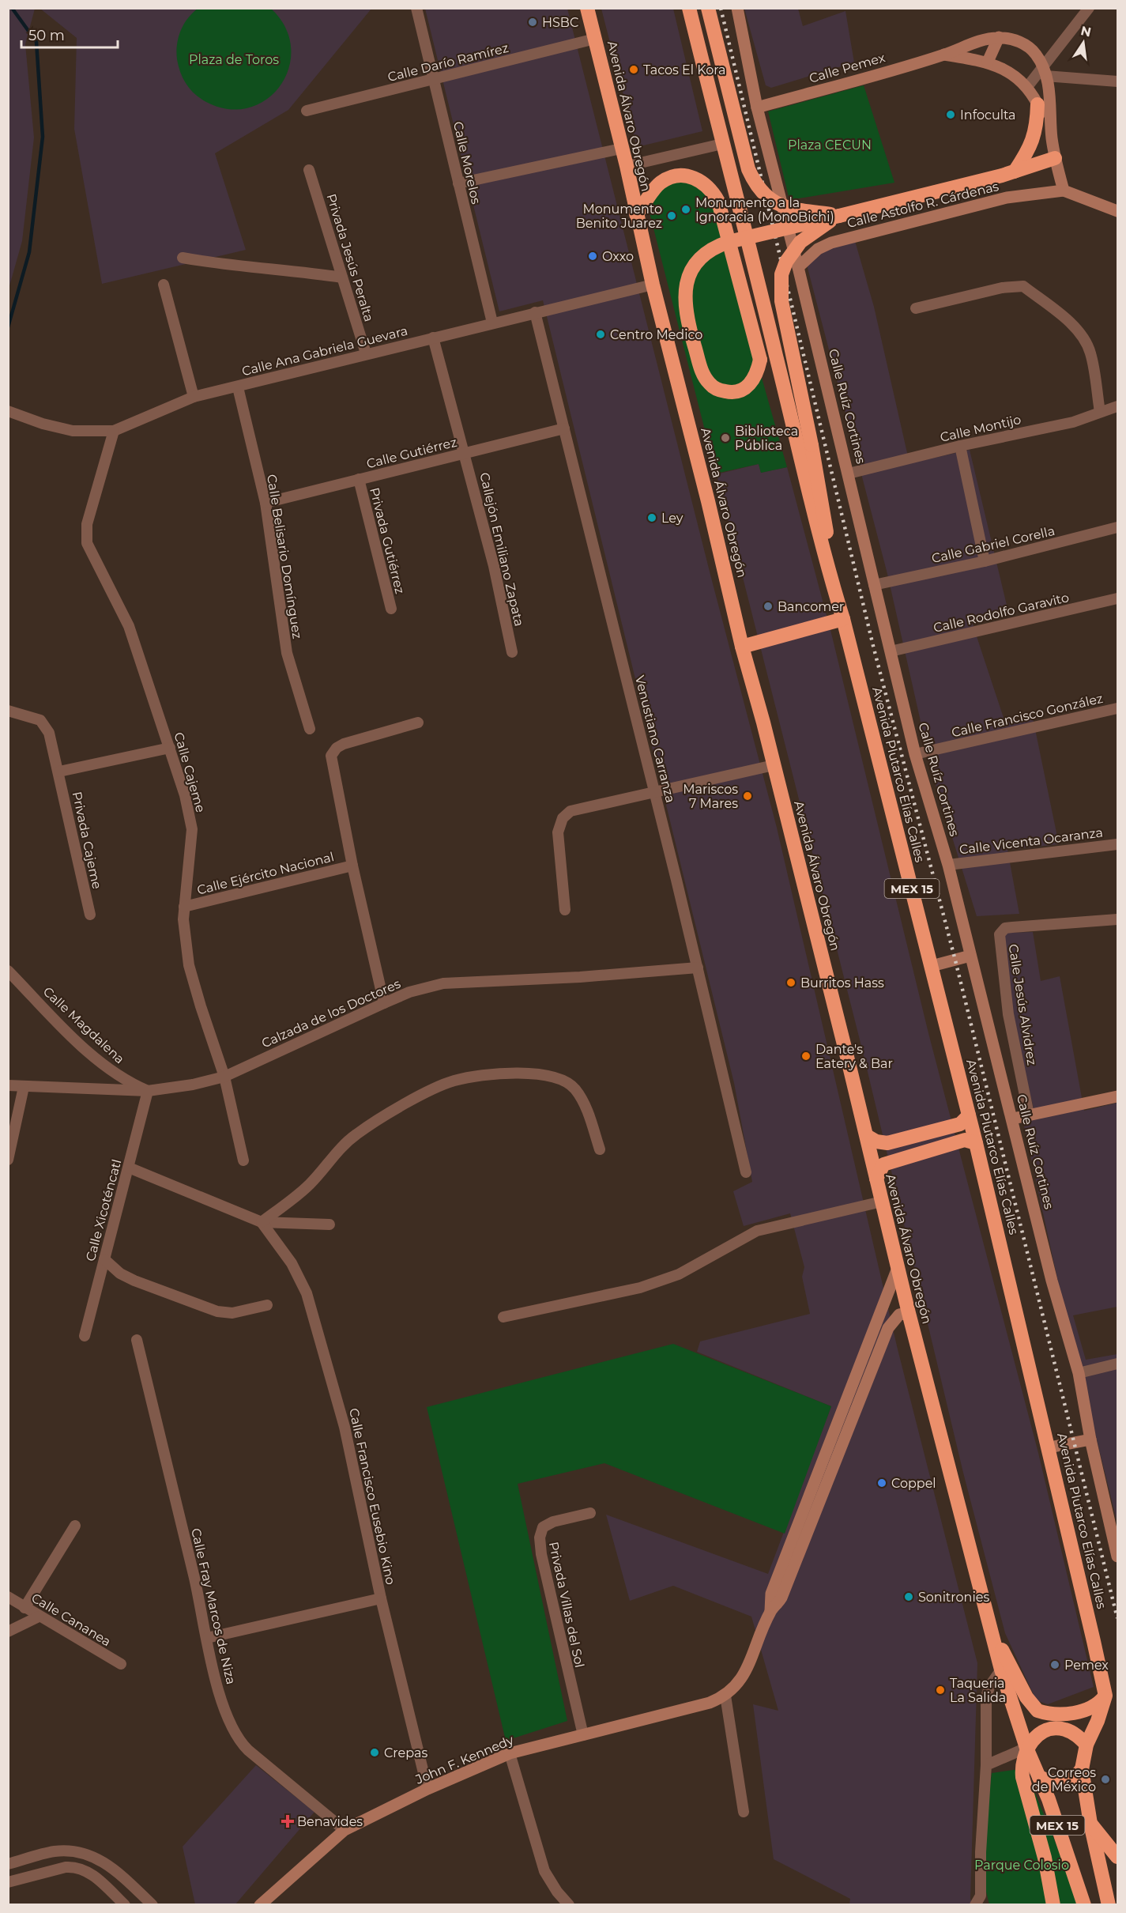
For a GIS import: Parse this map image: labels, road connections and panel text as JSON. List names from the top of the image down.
{
  "streets": {
    "highway": ["Avenida Álvaro Obregón", "Avenida Plutarco Elías Calles", "MEX 15"],
    "street": [
      "Calle Darío Ramírez",
      "Calle Pemex",
      "Calle Morelos",
      "Calle Astolfo R. Cárdenas",
      "Privada Jesús Peralta",
      "Calle Ana Gabriela Guevara",
      "Calle Ruíz Cortines",
      "Calle Montijo",
      "Calle Gutiérrez",
      "Privada Gutiérrez",
      "Calle Gabriel Corella",
      "Callejón Emiliano Zapata",
      "Calle Belisario Domínguez",
      "Calle Rodolfo Garavito",
      "Calle Francisco González",
      "Venustiano Carranza",
      "Calle Cajeme",
      "Privada Cajeme",
      "Calle Vicenta Ocaranza",
      "Calle Ejército Nacional",
      "Calle Jesús Alvidrez",
      "Calzada de los Doctores",
      "Calle Magdalena",
      "Calle Xicoténcatl",
      "Calle Francisco Eusebio Kino",
      "Privada Villas del Sol",
      "Calle Fray Marcos de Niza",
      "Calle Cananea",
      "John F. Kennedy"
    ]
  },
  "crossings": [
    ["Calle Darío Ramírez", "Avenida Álvaro Obregón"],
    ["Calle Darío Ramírez", "Calle Morelos"],
    ["Calle Pemex", "Calle Ruíz Cortines"],
    ["Avenida Álvaro Obregón", "Calle Ana Gabriela Guevara"],
    ["Avenida Álvaro Obregón", "MEX 15"],
    ["Calle Morelos", "Calle Ana Gabriela Guevara"],
    ["Calle Astolfo R. Cárdenas", "Calle Ruíz Cortines"],
    ["Privada Jesús Peralta", "Calle Ana Gabriela Guevara"],
    ["Calle Ana Gabriela Guevara", "Callejón Emiliano Zapata"],
    ["Calle Ana Gabriela Guevara", "Calle Belisario Domínguez"],
    ["Calle Ana Gabriela Guevara", "Venustiano Carranza"],
    ["Calle Ana Gabriela Guevara", "Calle Cajeme"],
    ["Calle Ruíz Cortines", "Calle Montijo"],
    ["Calle Ruíz Cortines", "Calle Gabriel Corella"],
    ["Calle Ruíz Cortines", "Calle Rodolfo Garavito"],
    ["Calle Ruíz Cortines", "Calle Francisco González"],
    ["Calle Ruíz Cortines", "Calle Vicenta Ocaranza"],
    ["Calle Gutiérrez", "Privada Gutiérrez"],
    ["Calle Gutiérrez", "Callejón Emiliano Zapata"],
    ["Calle Gutiérrez", "Calle Belisario Domínguez"],
    ["Calle Gutiérrez", "Venustiano Carranza"],
    ["Venustiano Carranza", "Calzada de los Doctores"],
    ["Calle Cajeme", "Calle Ejército Nacional"],
    ["Calle Cajeme", "Calzada de los Doctores"],
    ["Avenida Plutarco Elías Calles", "MEX 15"],
    ["Calzada de los Doctores", "Calle Magdalena"],
    ["Calzada de los Doctores", "Calle Xicoténcatl"],
    ["Calle Magdalena", "Calle Xicoténcatl"],
    ["Calle Francisco Eusebio Kino", "John F. Kennedy"],
    ["Privada Villas del Sol", "John F. Kennedy"],
    ["Calle Fray Marcos de Niza", "John F. Kennedy"]
  ],
  "parks": ["Plaza de Toros", "Plaza CECUN", "Parque Colosio"],
  "places": {
    "other": [
      "HSBC",
      "Tacos El Kora",
      "Infoculta",
      "Monumento a la Ignoracia (MonoBichi)",
      "Monumento Benito Juarez",
      "Oxxo",
      "Centro Medico",
      "Biblioteca Pública",
      "Ley",
      "Bancomer",
      "Mariscos 7 Mares",
      "Burritos Hass",
      "Dante's Eatery & Bar",
      "Coppel",
      "Sonitronies",
      "Pemex",
      "Taqueria La Salida",
      "Crepas",
      "Correos de México"
    ],
    "health": ["Benavides"]
  },
  "scale_bar": "50 m",
  "north": "top"
}
